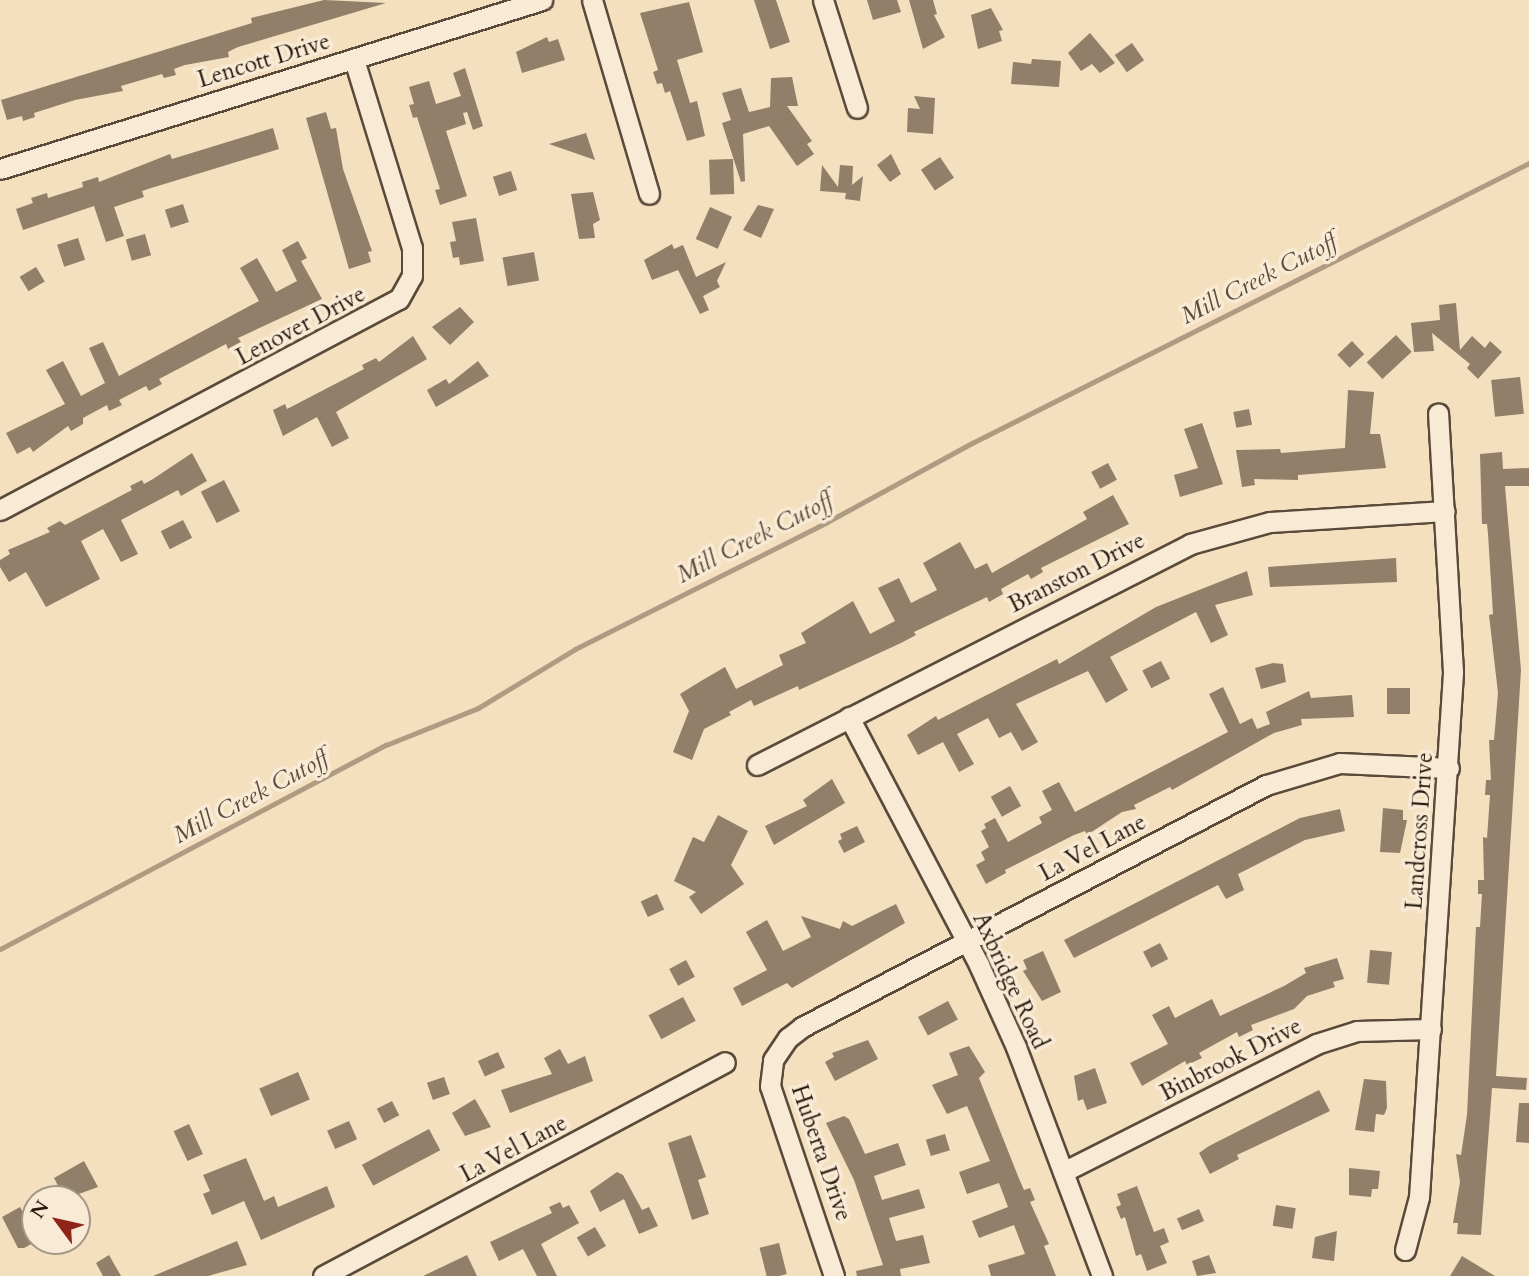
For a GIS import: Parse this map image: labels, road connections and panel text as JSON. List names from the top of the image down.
{
  "streets": {
    "street": [
      "Lencott Drive",
      "Lenover Drive",
      "Branston Drive",
      "Landcross Drive",
      "La Vel Lane",
      "Axbridge Road",
      "Binbrook Drive",
      "Huberta Drive"
    ]
  },
  "crossings": [
    ["Lencott Drive", "Lenover Drive"],
    ["Branston Drive", "Landcross Drive"],
    ["Branston Drive", "Axbridge Road"],
    ["Landcross Drive", "La Vel Lane"],
    ["Landcross Drive", "Binbrook Drive"],
    ["La Vel Lane", "Axbridge Road"],
    ["La Vel Lane", "Huberta Drive"],
    ["Axbridge Road", "Binbrook Drive"]
  ],
  "water": ["Mill Creek Cutoff"],
  "north": "top left"
}
